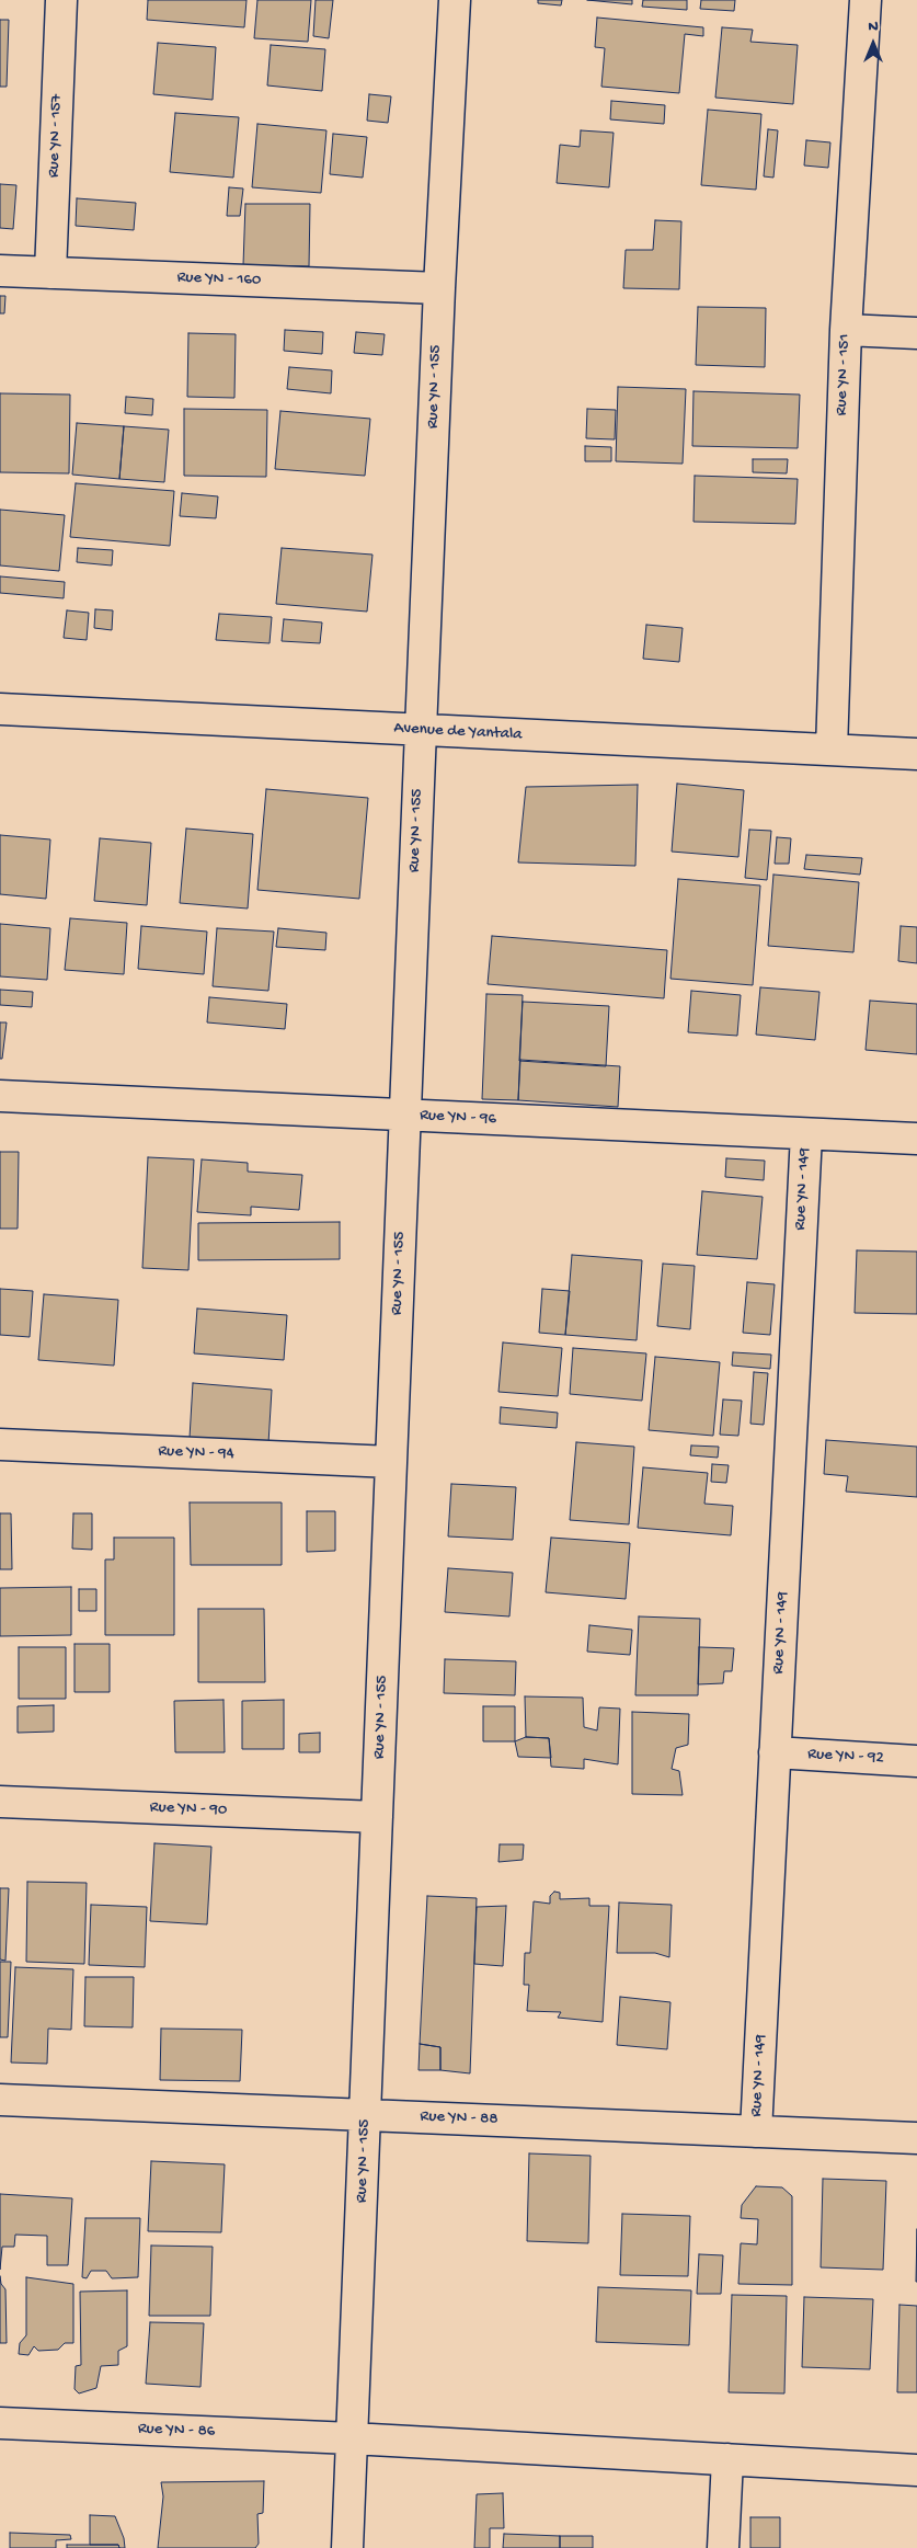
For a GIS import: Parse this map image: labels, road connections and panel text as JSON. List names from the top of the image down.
{
  "streets": {
    "street": [
      "Rue YN - 157",
      "Rue YN - 160",
      "Rue YN - 151",
      "Rue YN - 155",
      "Avenue de Yantala",
      "Rue YN - 96",
      "Rue YN - 149",
      "Rue YN - 94",
      "Rue YN - 92",
      "Rue YN - 90",
      "Rue YN - 88",
      "Rue YN - 86"
    ]
  },
  "crossings": [
    ["Rue YN - 157", "Rue YN - 160"],
    ["Rue YN - 160", "Rue YN - 155"],
    ["Rue YN - 151", "Avenue de Yantala"],
    ["Rue YN - 155", "Avenue de Yantala"],
    ["Rue YN - 155", "Rue YN - 96"],
    ["Rue YN - 155", "Rue YN - 94"],
    ["Rue YN - 155", "Rue YN - 90"],
    ["Rue YN - 155", "Rue YN - 88"],
    ["Rue YN - 155", "Rue YN - 86"],
    ["Rue YN - 96", "Rue YN - 149"],
    ["Rue YN - 149", "Rue YN - 92"],
    ["Rue YN - 149", "Rue YN - 88"]
  ],
  "north": "top"
}
